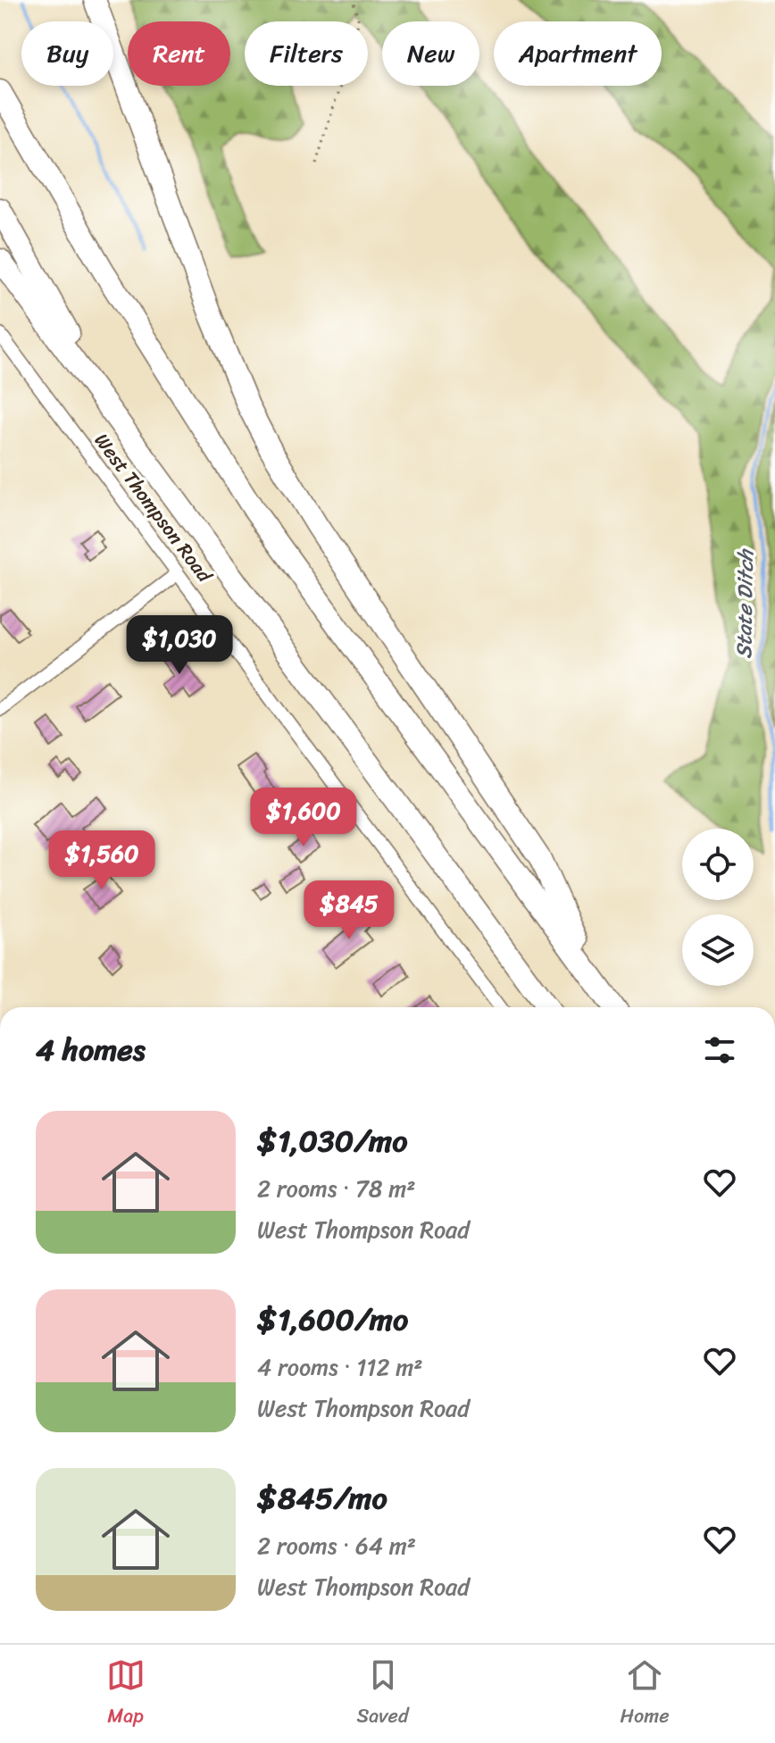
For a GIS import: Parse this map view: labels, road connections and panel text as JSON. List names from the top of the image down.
{
  "streets": {
    "street": ["West Thompson Road"]
  },
  "water": ["State Ditch"],
  "page": {
    "chip": [
      "Buy",
      "Rent",
      "Filters",
      "New",
      "Apartment"
    ],
    "price": [
      "$1,030",
      "$1,600",
      "$1,560",
      "$845"
    ],
    "heading": "4 homes",
    "list": [
      {
        "name": "$1,030/mo",
        "note": "2 rooms · 78 m² · West Thompson Road"
      },
      {
        "name": "$1,600/mo",
        "note": "4 rooms · 112 m² · West Thompson Road"
      },
      {
        "name": "$845/mo",
        "note": "2 rooms · 64 m² · West Thompson Road"
      }
    ],
    "tabs": ["Map", "Saved", "Home"]
  }
}
